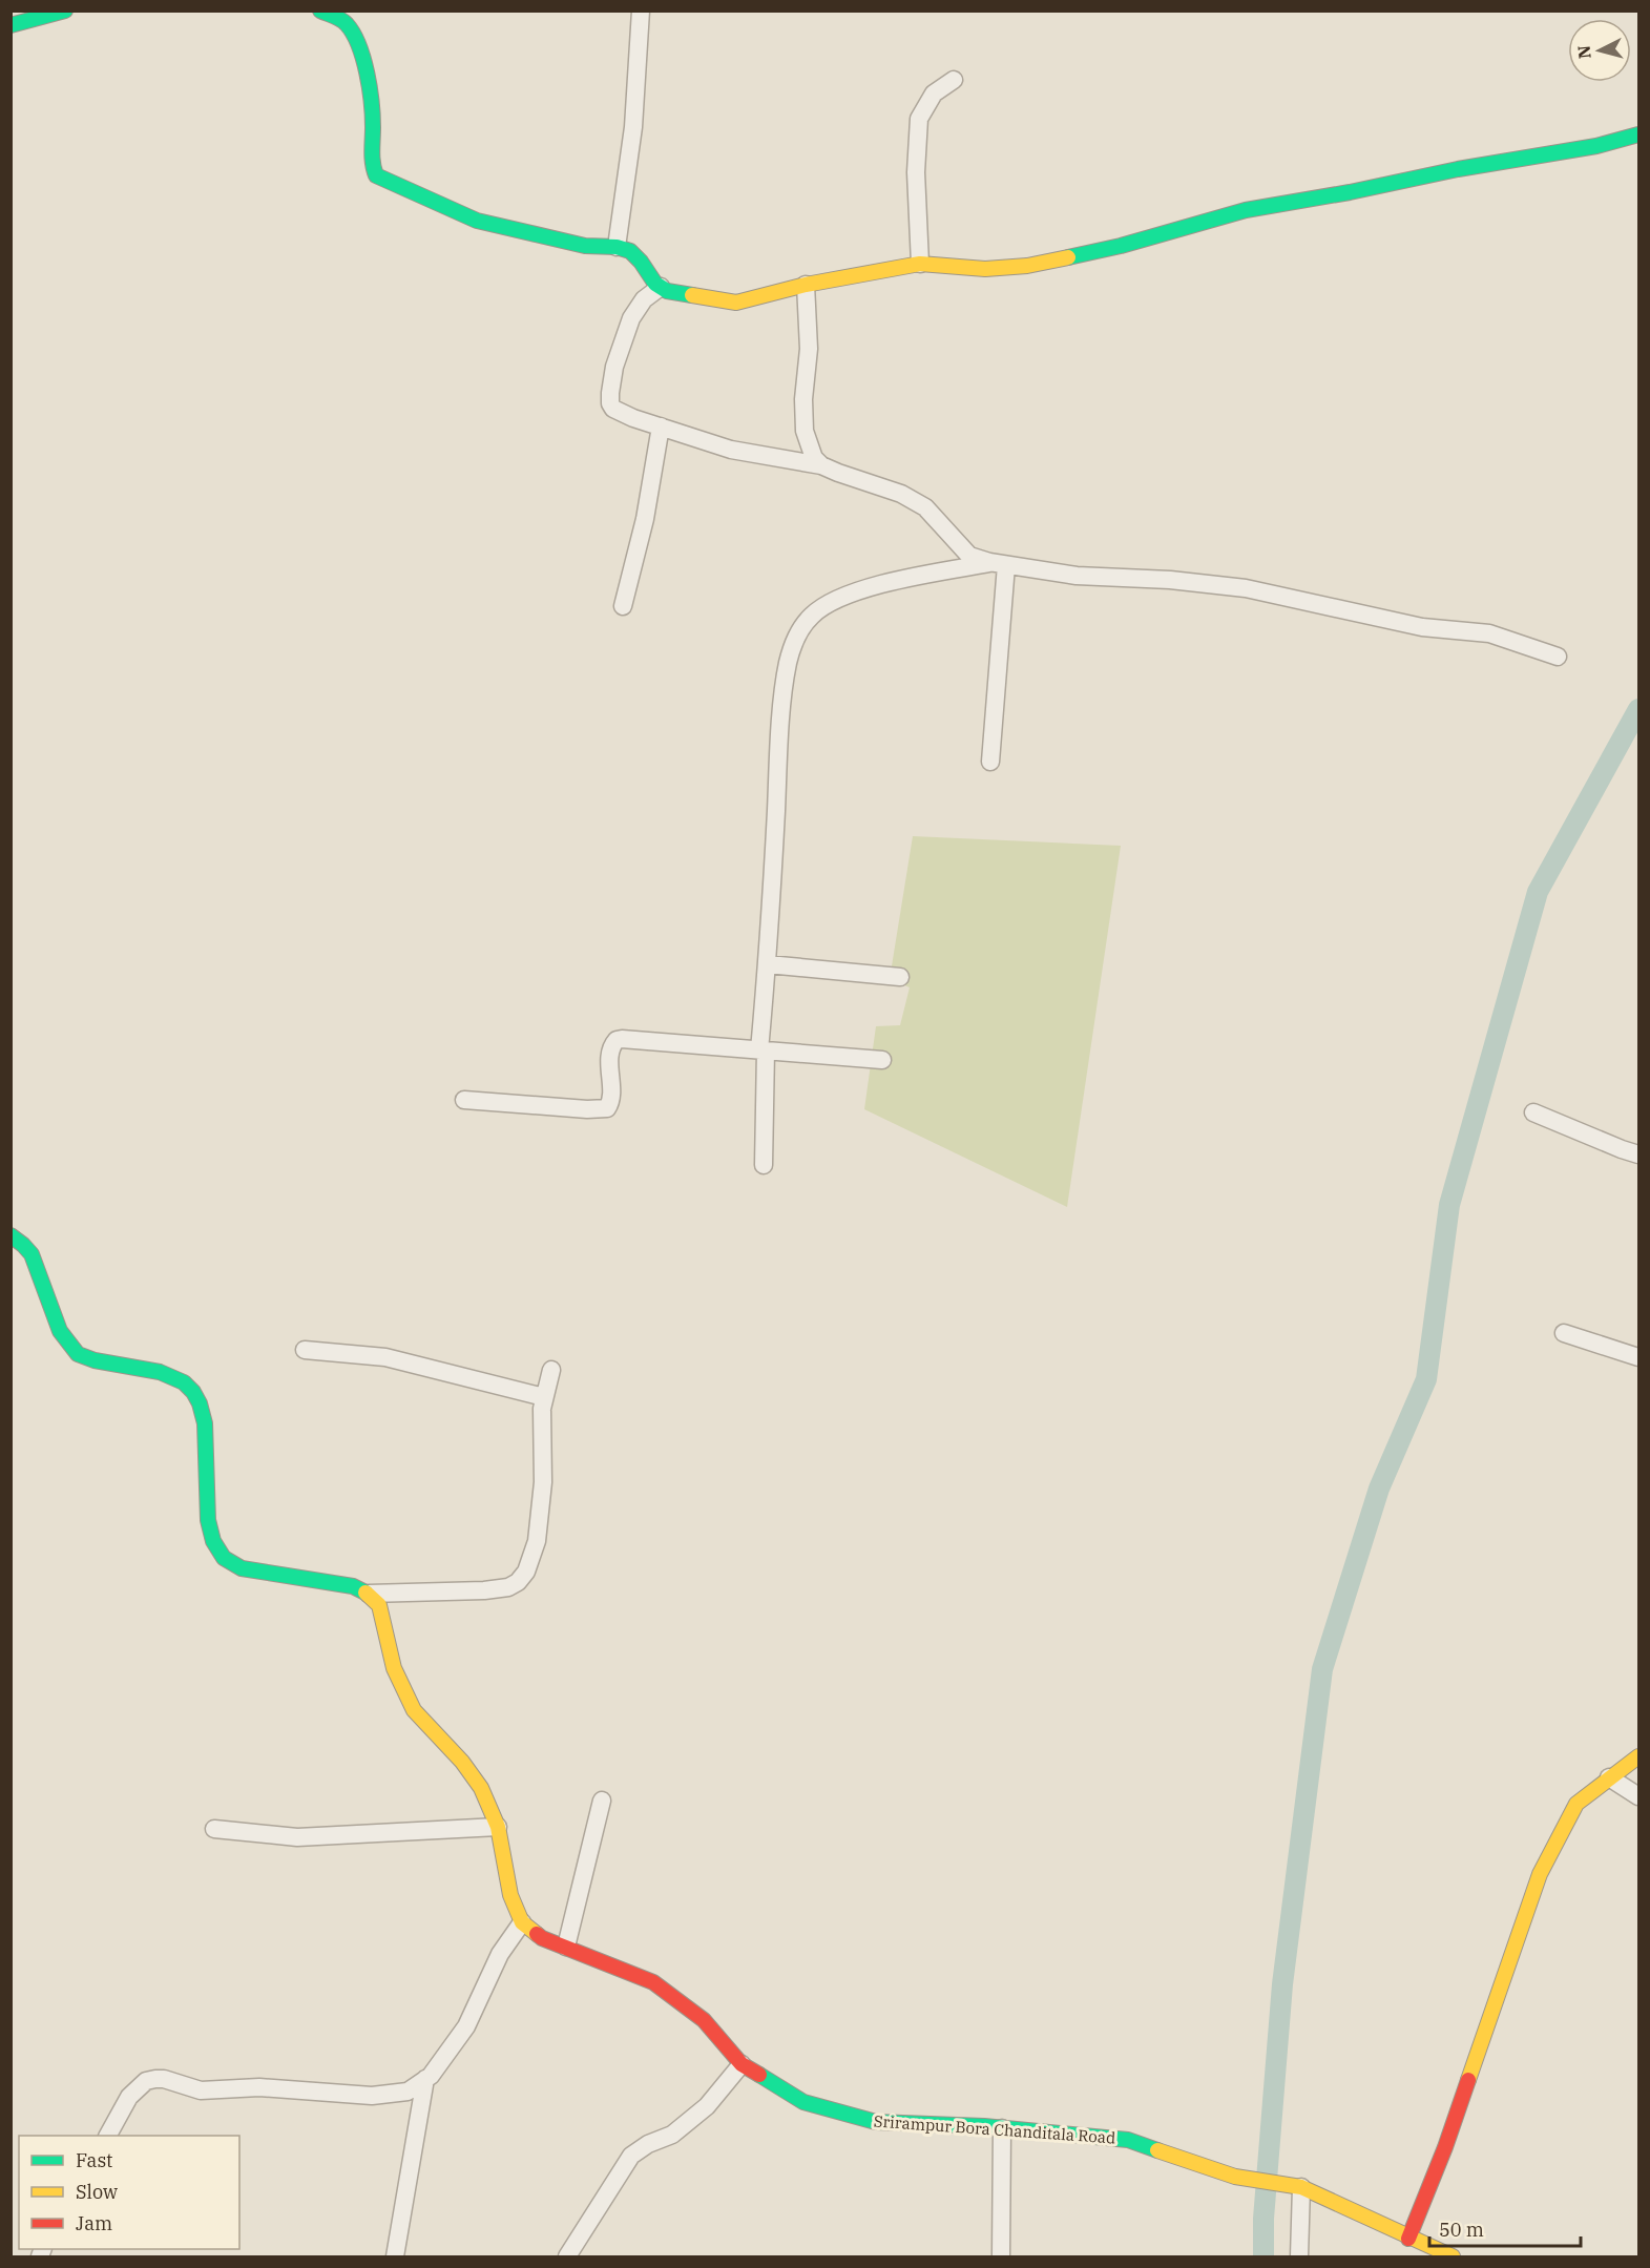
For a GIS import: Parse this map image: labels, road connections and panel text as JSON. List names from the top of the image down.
{
  "streets": {
    "street": ["Srirampur Bora Chanditala Road"]
  },
  "legend": ["Fast", "Slow", "Jam"],
  "scale_bar": "50 m",
  "north": "left"
}
